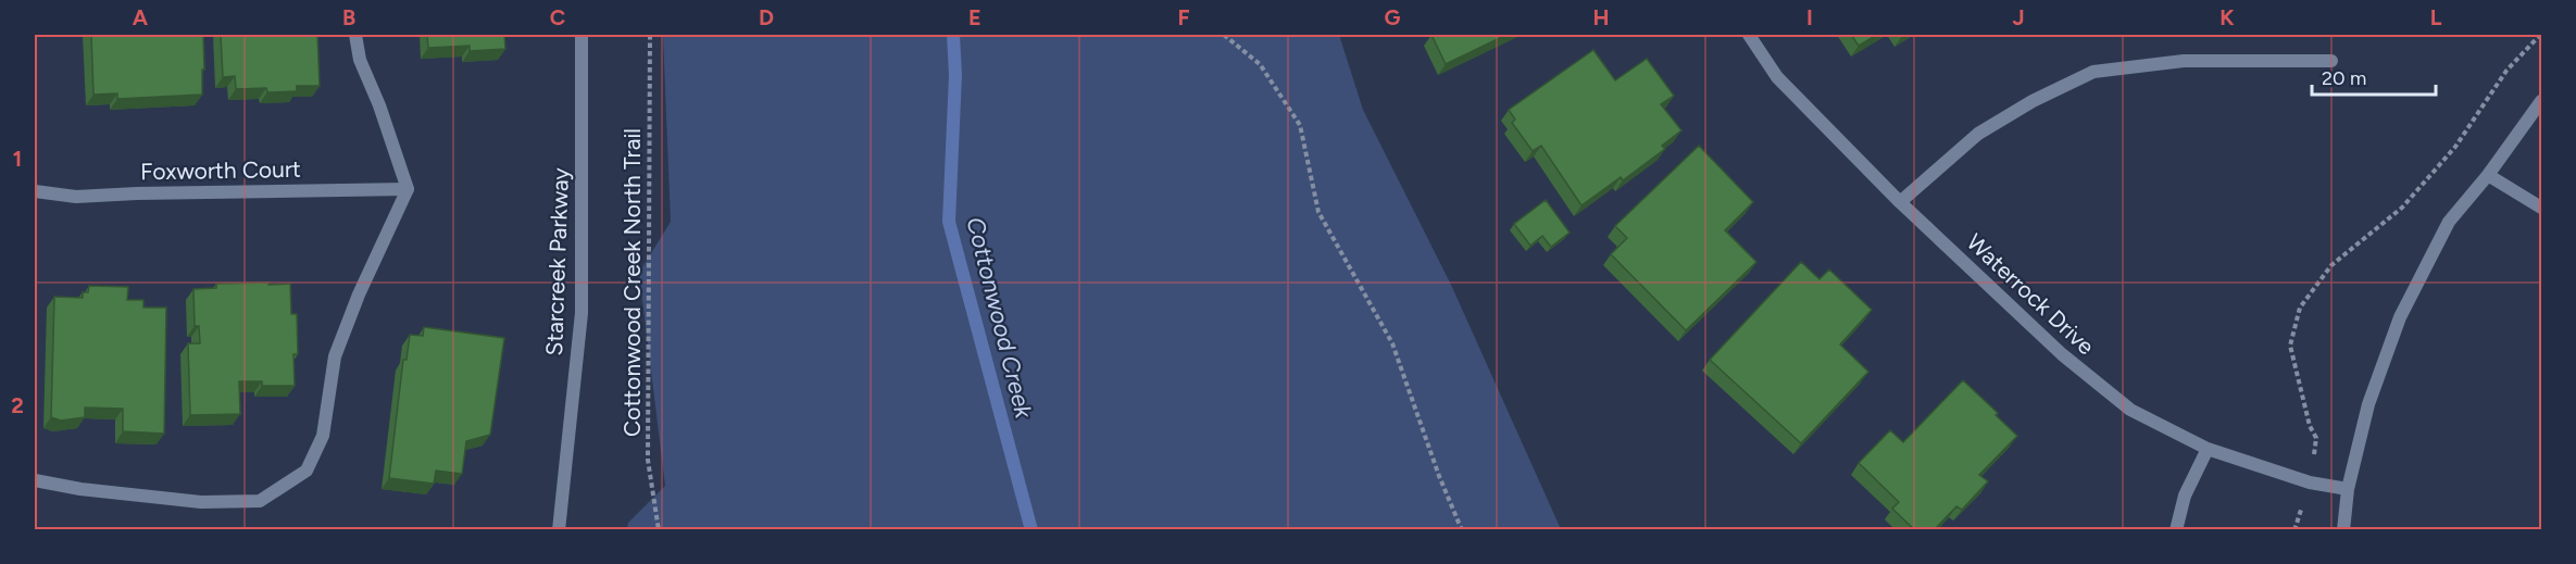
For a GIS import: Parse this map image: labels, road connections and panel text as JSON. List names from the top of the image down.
{
  "streets": {
    "street": ["Foxworth Court", "Starcreek Parkway", "Waterrock Drive"],
    "path": ["Cottonwood Creek North Trail"]
  },
  "water": ["Cottonwood Creek"],
  "scale_bar": "20 m",
  "grid": {
    "columns": [
      "A",
      "B",
      "C",
      "D",
      "E",
      "F",
      "G",
      "H",
      "I",
      "J",
      "K",
      "L"
    ],
    "rows": ["1", "2"]
  }
}
